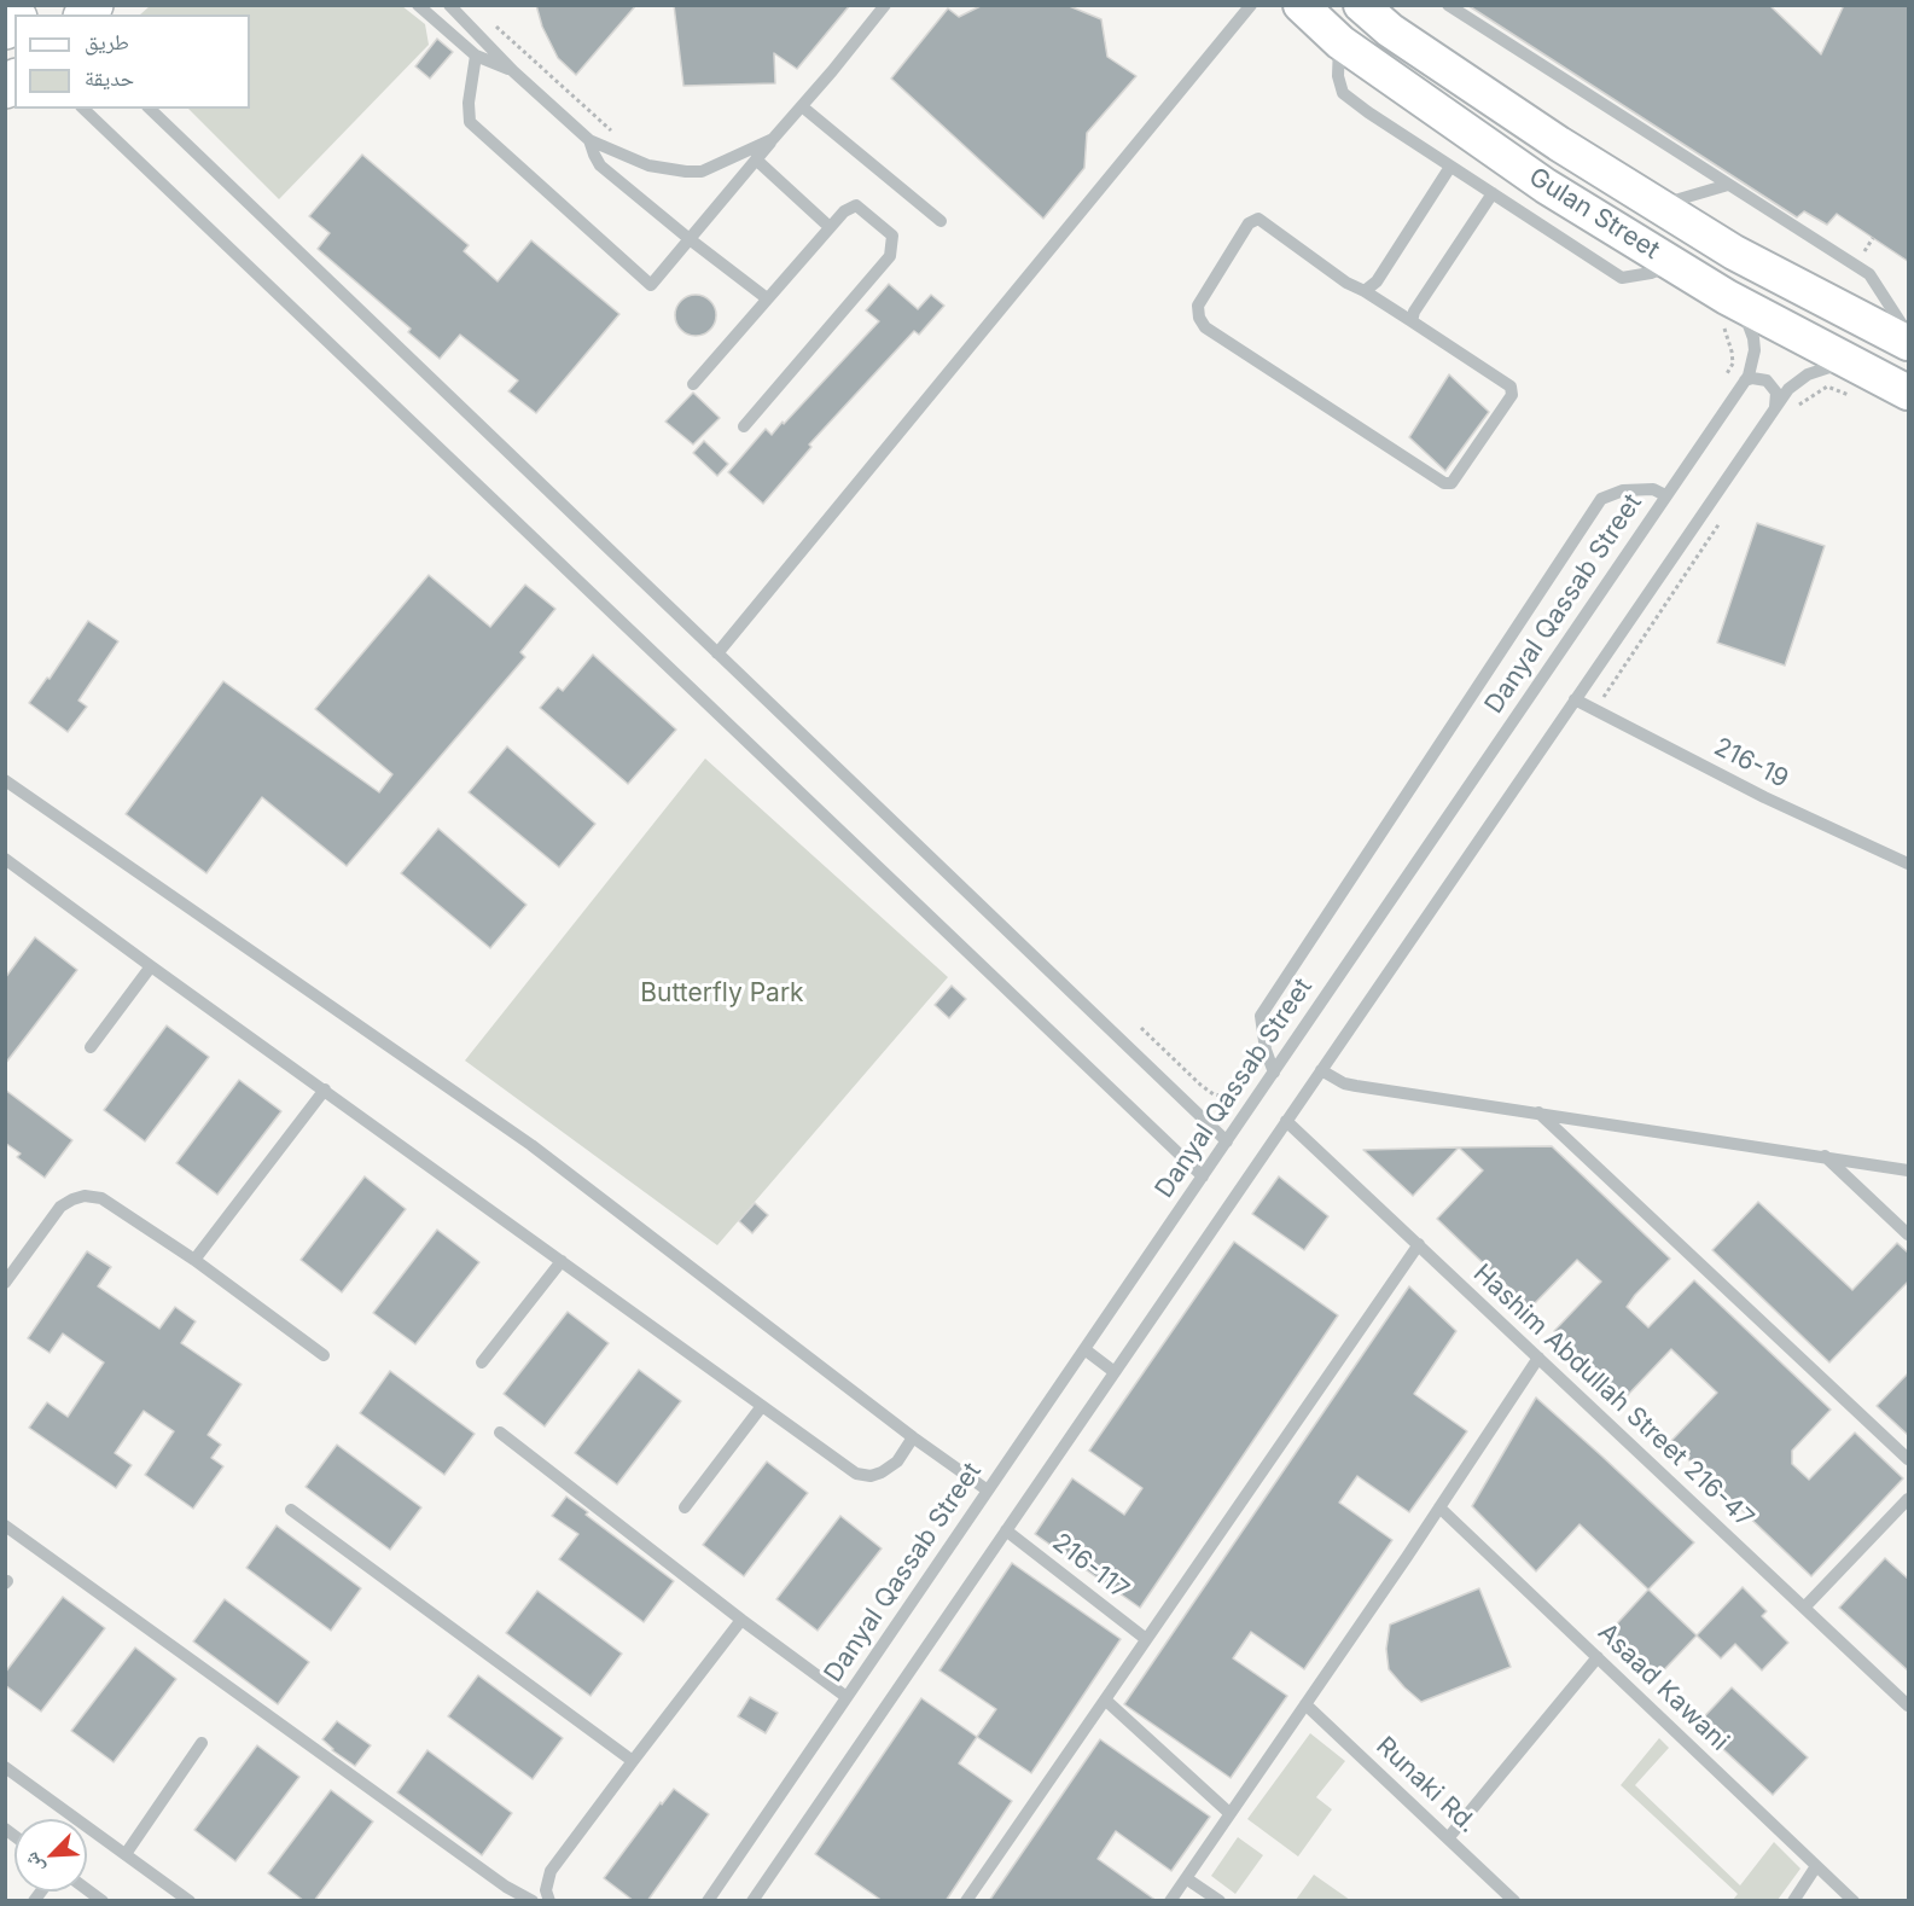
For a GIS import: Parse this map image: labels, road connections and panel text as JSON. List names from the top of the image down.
{
  "streets": {
    "main road": ["Gulan Street"],
    "street": [
      "Danyal Qassab Street",
      "216-19",
      "Hashim Abdullah Street 216-47",
      "216-117",
      "Asaad Kawani",
      "Runaki Rd."
    ]
  },
  "crossings": [
    ["Gulan Street", "Danyal Qassab Street"]
  ],
  "parks": ["Butterfly Park"],
  "legend": ["طريق", "حديقة"],
  "north": "bottom left"
}
